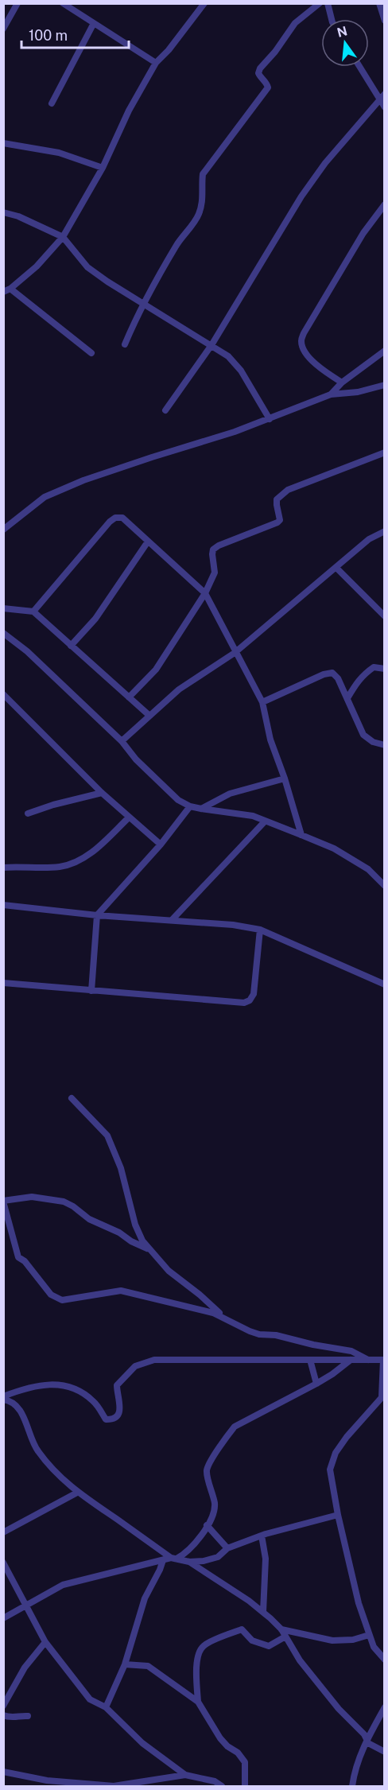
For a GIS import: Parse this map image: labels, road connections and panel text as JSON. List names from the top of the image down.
{
  "scale_bar": "100 m",
  "north": "top"
}
